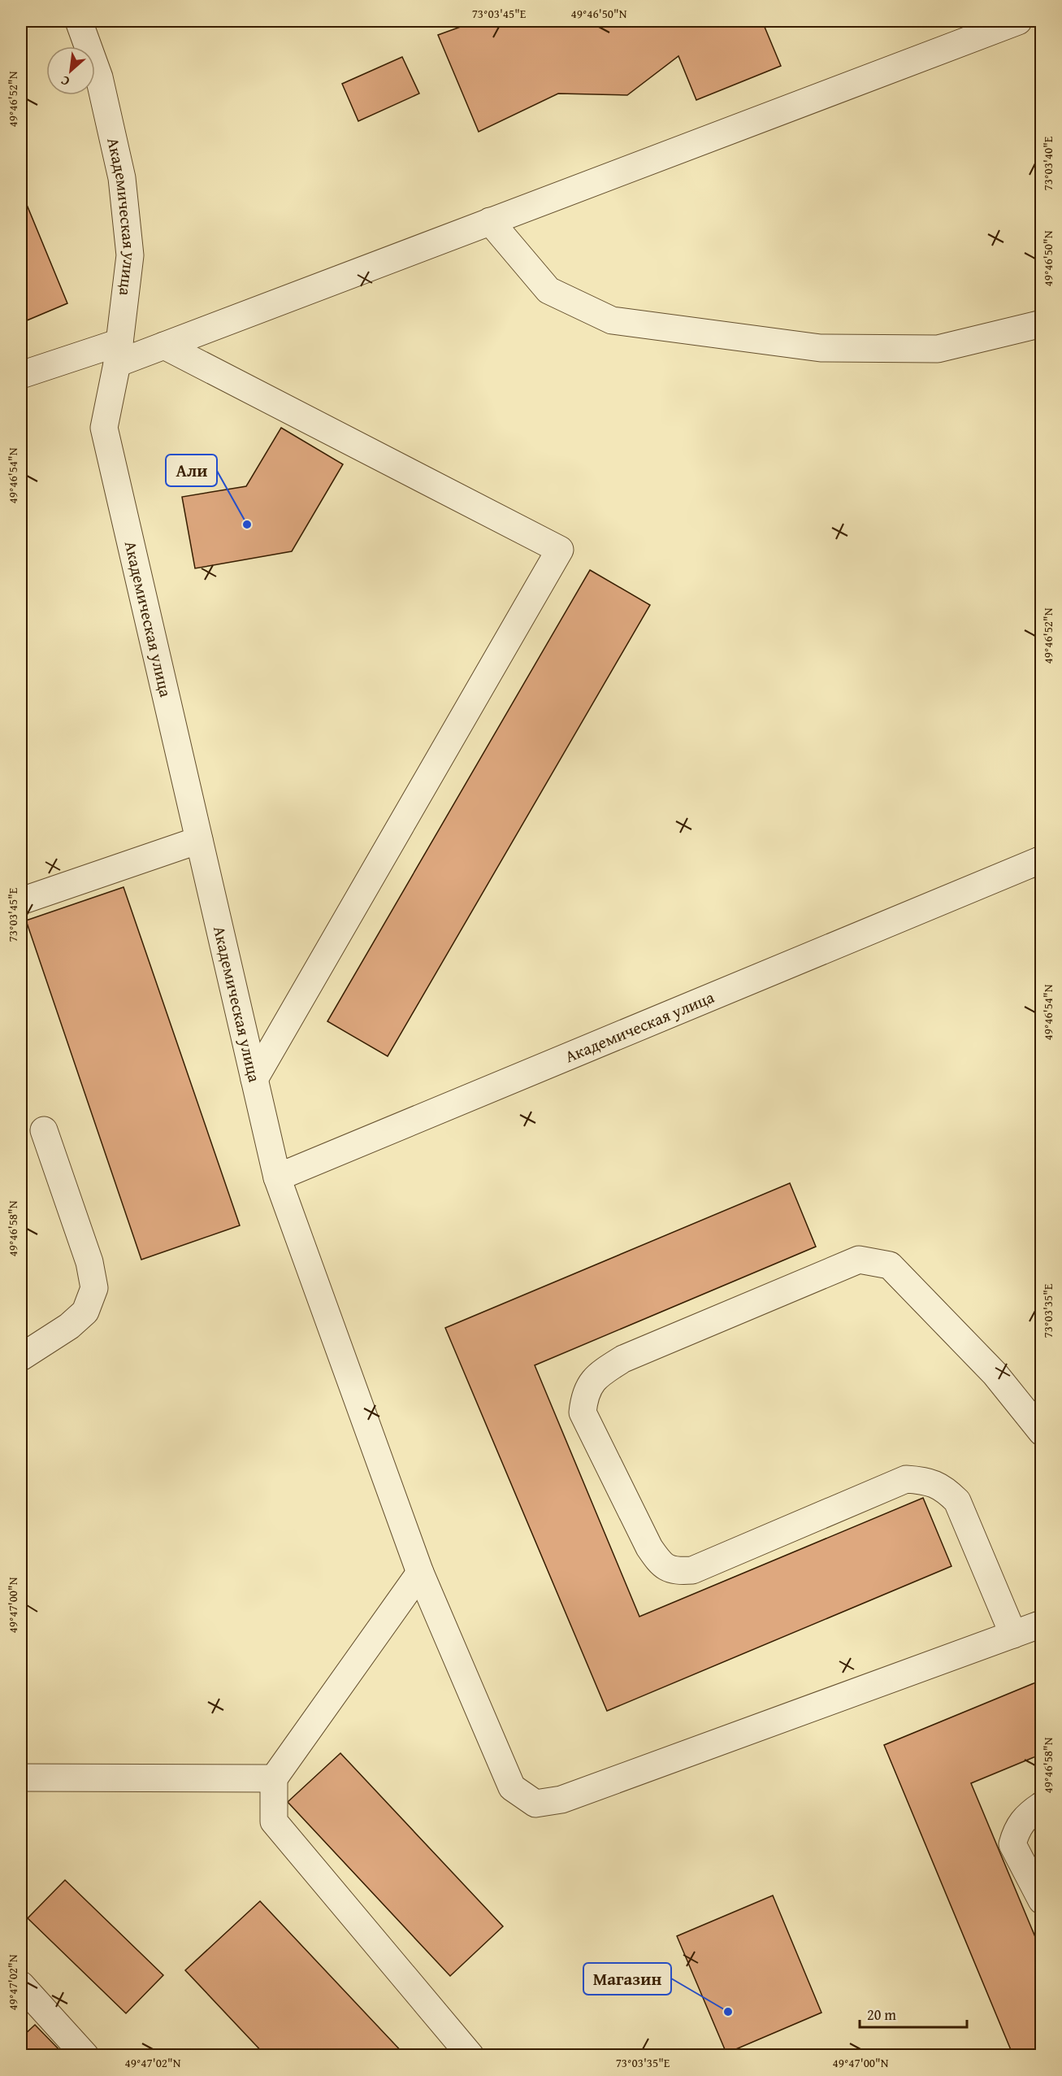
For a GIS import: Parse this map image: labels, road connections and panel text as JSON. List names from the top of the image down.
{
  "streets": {
    "street": ["Академическая улица"]
  },
  "places": ["Али", "Магазин"],
  "scale_bar": "20 m",
  "north": "bottom left",
  "coordinates": [
    "73°03'45\"E",
    "49°46'50\"N",
    "49°46'52\"N",
    "73°03'40\"E",
    "49°46'54\"N",
    "49°46'58\"N",
    "73°03'35\"E",
    "49°47'00\"N",
    "49°47'02\"N"
  ]
}
